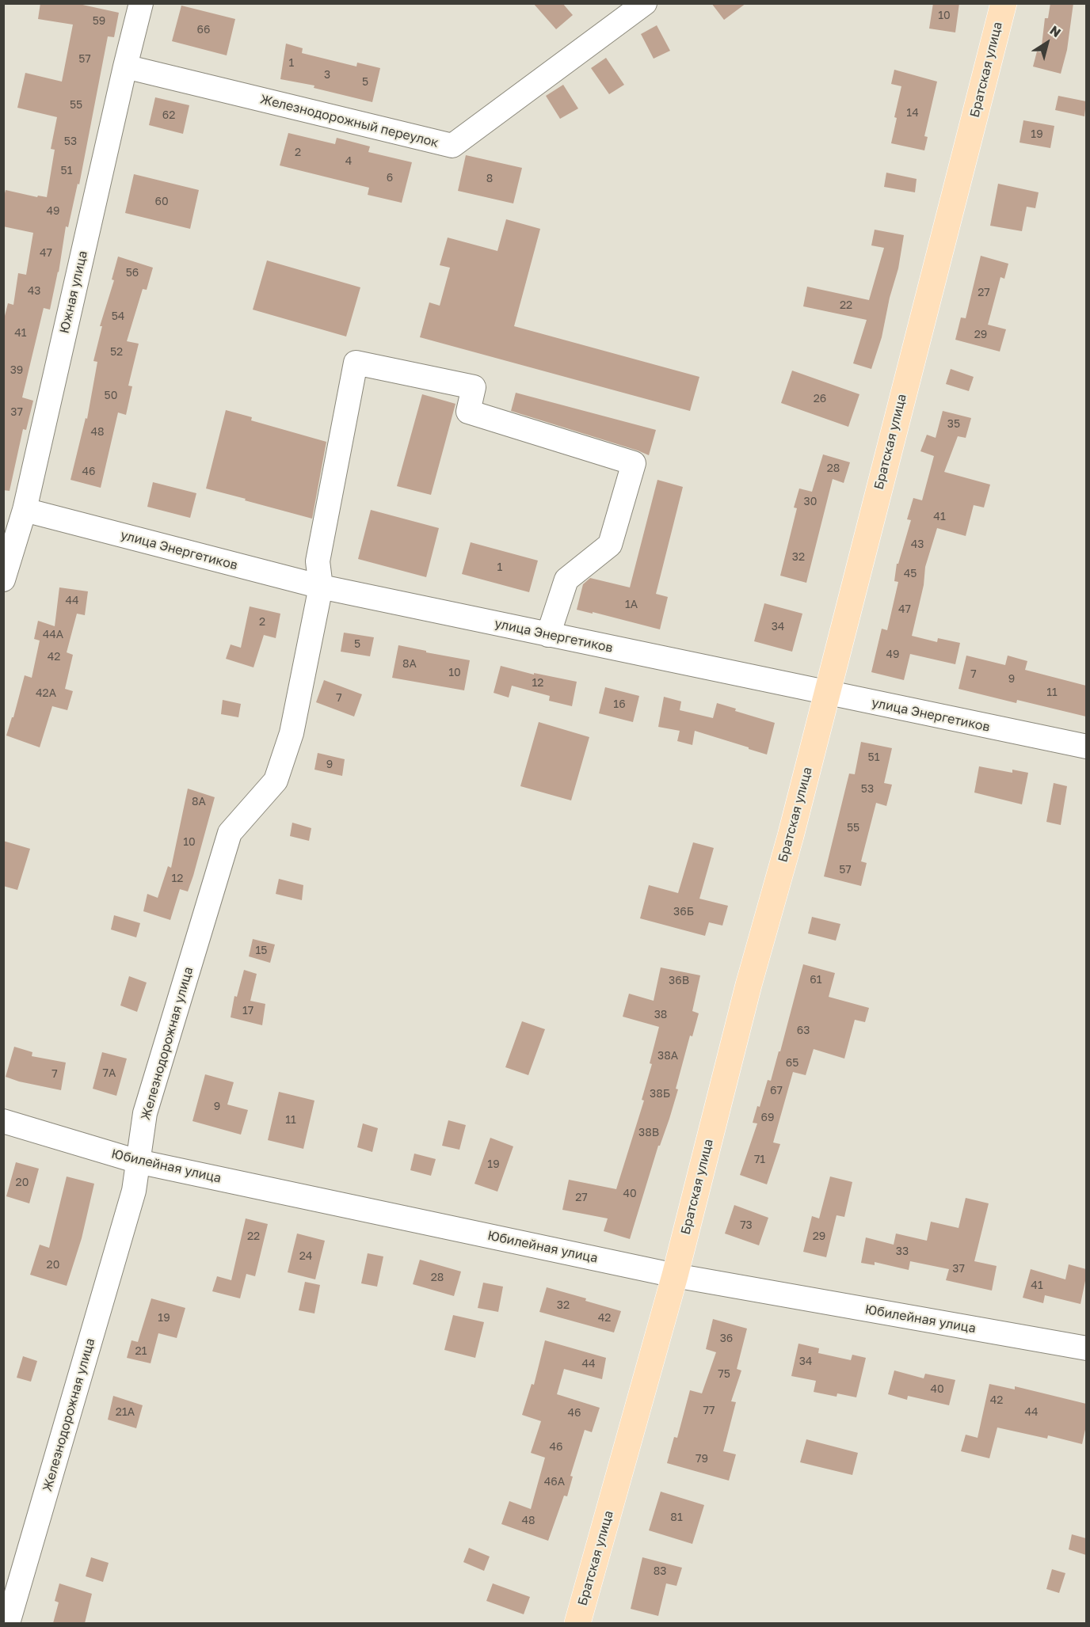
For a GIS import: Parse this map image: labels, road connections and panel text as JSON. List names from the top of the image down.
{
  "streets": {
    "main road": ["Братская улица"],
    "street": [
      "Железнодорожный переулок",
      "Южная улица",
      "улица Энергетиков",
      "Железнодорожная улица",
      "Юбилейная улица"
    ]
  },
  "crossings": [
    ["Братская улица", "улица Энергетиков"],
    ["Братская улица", "Юбилейная улица"],
    ["Железнодорожный переулок", "Южная улица"],
    ["Южная улица", "улица Энергетиков"],
    ["улица Энергетиков", "Железнодорожная улица"],
    ["Железнодорожная улица", "Юбилейная улица"]
  ],
  "house_numbers": [
    "10",
    "59",
    "66",
    "57",
    "1",
    "3",
    "5",
    "55",
    "14",
    "62",
    "19",
    "53",
    "2",
    "4",
    "51",
    "6",
    "8",
    "60",
    "49",
    "47",
    "56",
    "43",
    "27",
    "22",
    "54",
    "41",
    "29",
    "52",
    "39",
    "50",
    "26",
    "37",
    "35",
    "48",
    "28",
    "46",
    "30",
    "41",
    "43",
    "32",
    "1",
    "45",
    "44",
    "1А",
    "47",
    "2",
    "34",
    "44А",
    "5",
    "49",
    "42",
    "8А",
    "10",
    "7",
    "9",
    "12",
    "11",
    "42А",
    "7",
    "16",
    "51",
    "9",
    "53",
    "8А",
    "55",
    "10",
    "57",
    "12",
    "36Б",
    "15",
    "61",
    "36В",
    "17",
    "38",
    "63",
    "38А",
    "65",
    "7А",
    "7",
    "67",
    "38Б",
    "9",
    "69",
    "11",
    "38В",
    "71",
    "19",
    "20",
    "40",
    "27",
    "73",
    "22",
    "29",
    "33",
    "24",
    "20",
    "37",
    "28",
    "41",
    "32",
    "19",
    "42",
    "36",
    "21",
    "34",
    "44",
    "75",
    "40",
    "42",
    "77",
    "21А",
    "44",
    "46",
    "46",
    "79",
    "46А",
    "81",
    "48",
    "83"
  ],
  "north": "top right"
}
